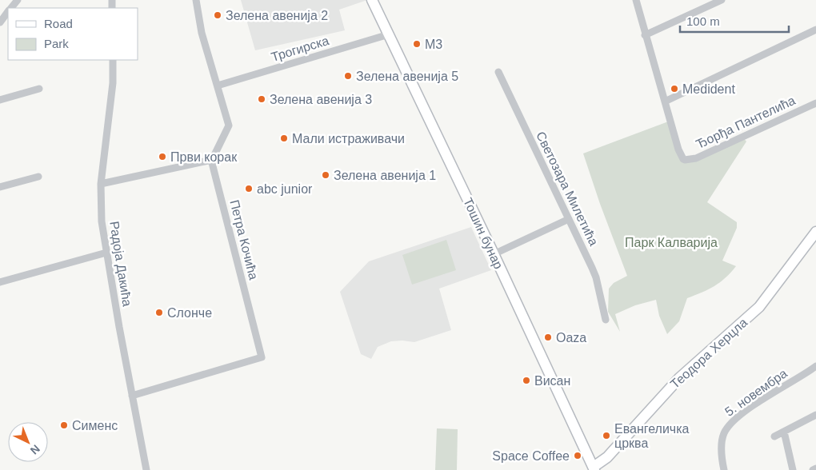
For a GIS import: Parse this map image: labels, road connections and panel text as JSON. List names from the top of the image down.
{
  "streets": {
    "main road": ["Тошин бунар", "Теодора Херцла"],
    "street": [
      "Трогирска",
      "Ђорђа Пантелића",
      "Светозара Милетића",
      "Петра Кочића",
      "Радоја Дакића",
      "5. новембра"
    ]
  },
  "crossings": [
    ["Трогирска", "Тошин бунар"],
    ["Тошин бунар", "Теодора Херцла"],
    ["Петра Кочића", "Радоја Дакића"]
  ],
  "parks": ["Парк Калварија"],
  "places": [
    "Зелена авенија 2",
    "М3",
    "Зелена авенија 5",
    "Medident",
    "Зелена авенија 3",
    "Мали истраживачи",
    "Први корак",
    "Зелена авенија 1",
    "abc junior",
    "Слонче",
    "Oaza",
    "Висан",
    "Сименс",
    "Евангеличка црква",
    "Space Coffee"
  ],
  "legend": ["Road", "Park"],
  "scale_bar": "100 m",
  "north": "bottom right"
}
